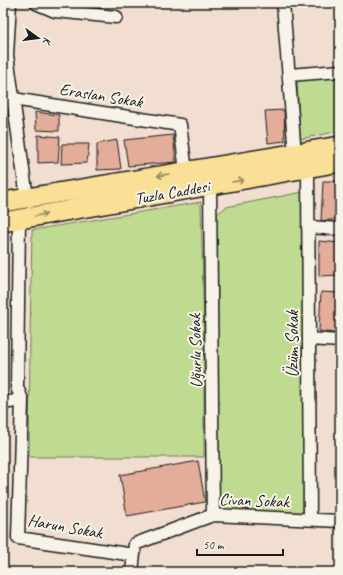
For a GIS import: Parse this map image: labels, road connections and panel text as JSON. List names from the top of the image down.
{
  "streets": {
    "main road": ["Tuzla Caddesi"],
    "street": [
      "Eraslan Sokak",
      "Üzüm Sokak",
      "Uğurlu Sokak",
      "Civan Sokak",
      "Harun Sokak"
    ]
  },
  "crossings": [
    ["Eraslan Sokak", "Tuzla Caddesi"],
    ["Tuzla Caddesi", "Üzüm Sokak"],
    ["Tuzla Caddesi", "Uğurlu Sokak"],
    ["Tuzla Caddesi", "Harun Sokak"],
    ["Üzüm Sokak", "Civan Sokak"],
    ["Uğurlu Sokak", "Civan Sokak"],
    ["Civan Sokak", "Harun Sokak"]
  ],
  "scale_bar": "50 m",
  "north": "right"
}
